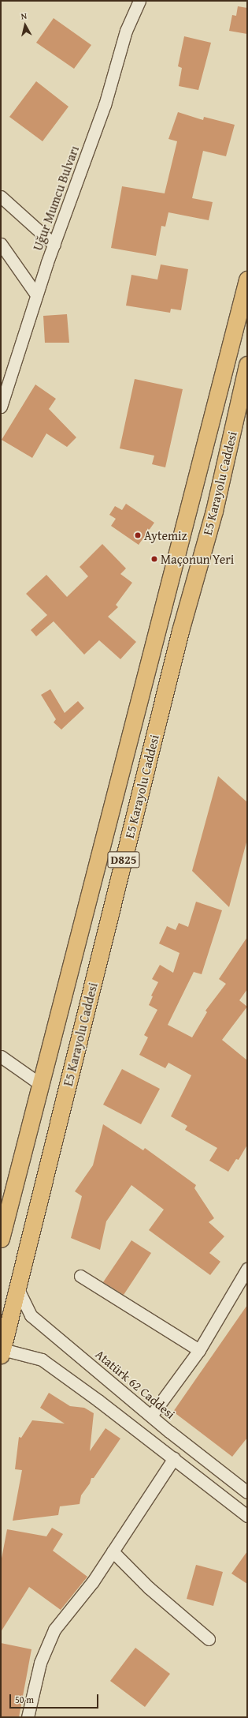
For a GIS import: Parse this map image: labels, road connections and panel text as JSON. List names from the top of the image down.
{
  "streets": {
    "highway": ["E5 Karayolu Caddesi", "D825"],
    "street": ["Uğur Mumcu Bulvarı", "Atatürk 62 Caddesi"]
  },
  "crossings": [
    ["E5 Karayolu Caddesi", "Atatürk 62 Caddesi"]
  ],
  "places": ["Aytemiz", "Maçonun Yeri"],
  "scale_bar": "50 m",
  "north": "top"
}
